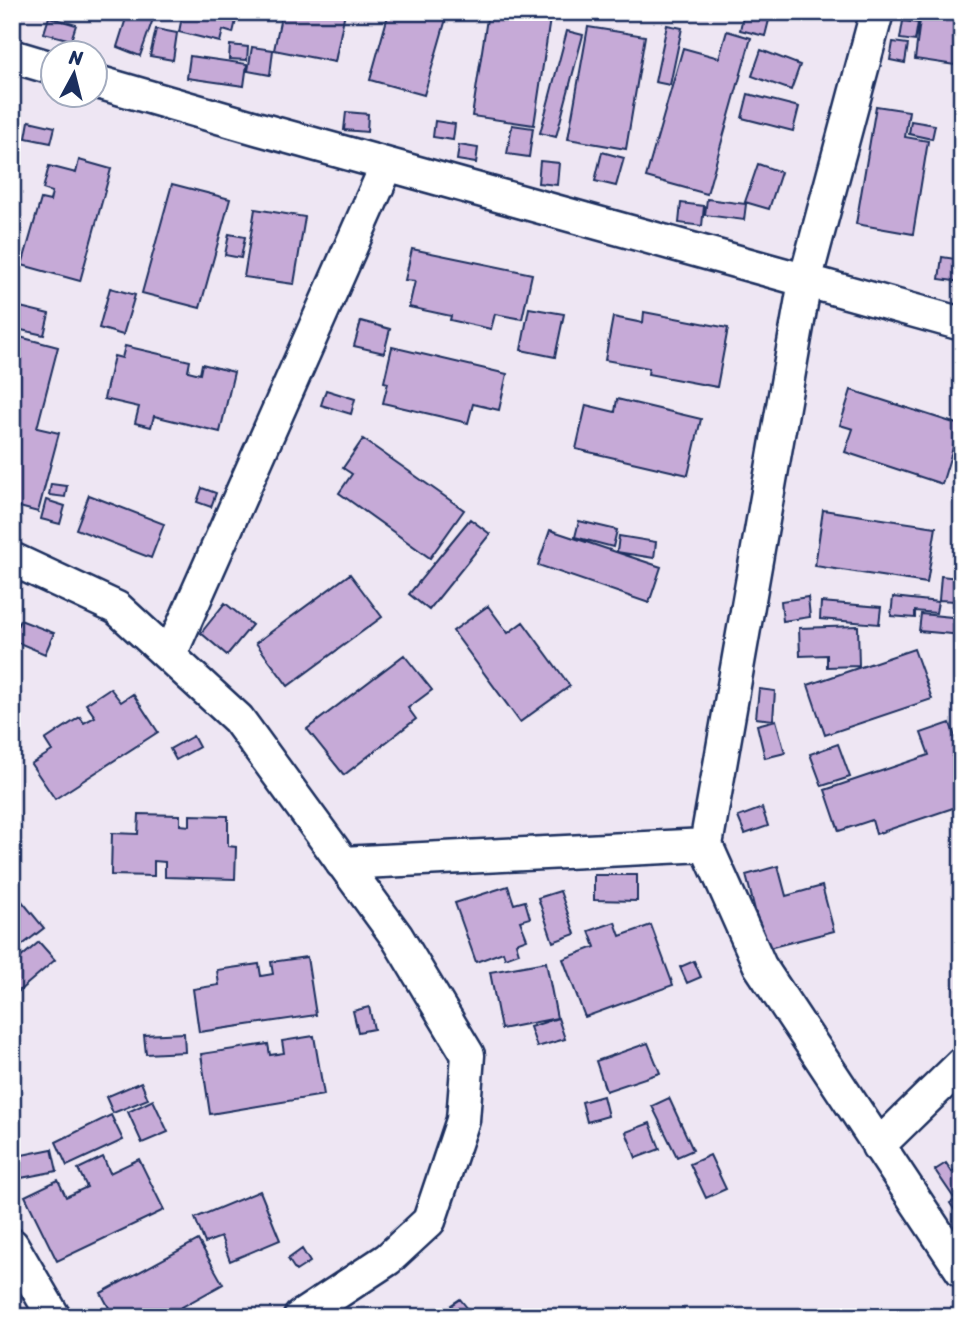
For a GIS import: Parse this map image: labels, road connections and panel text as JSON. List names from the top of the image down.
{
  "north": "top"
}
